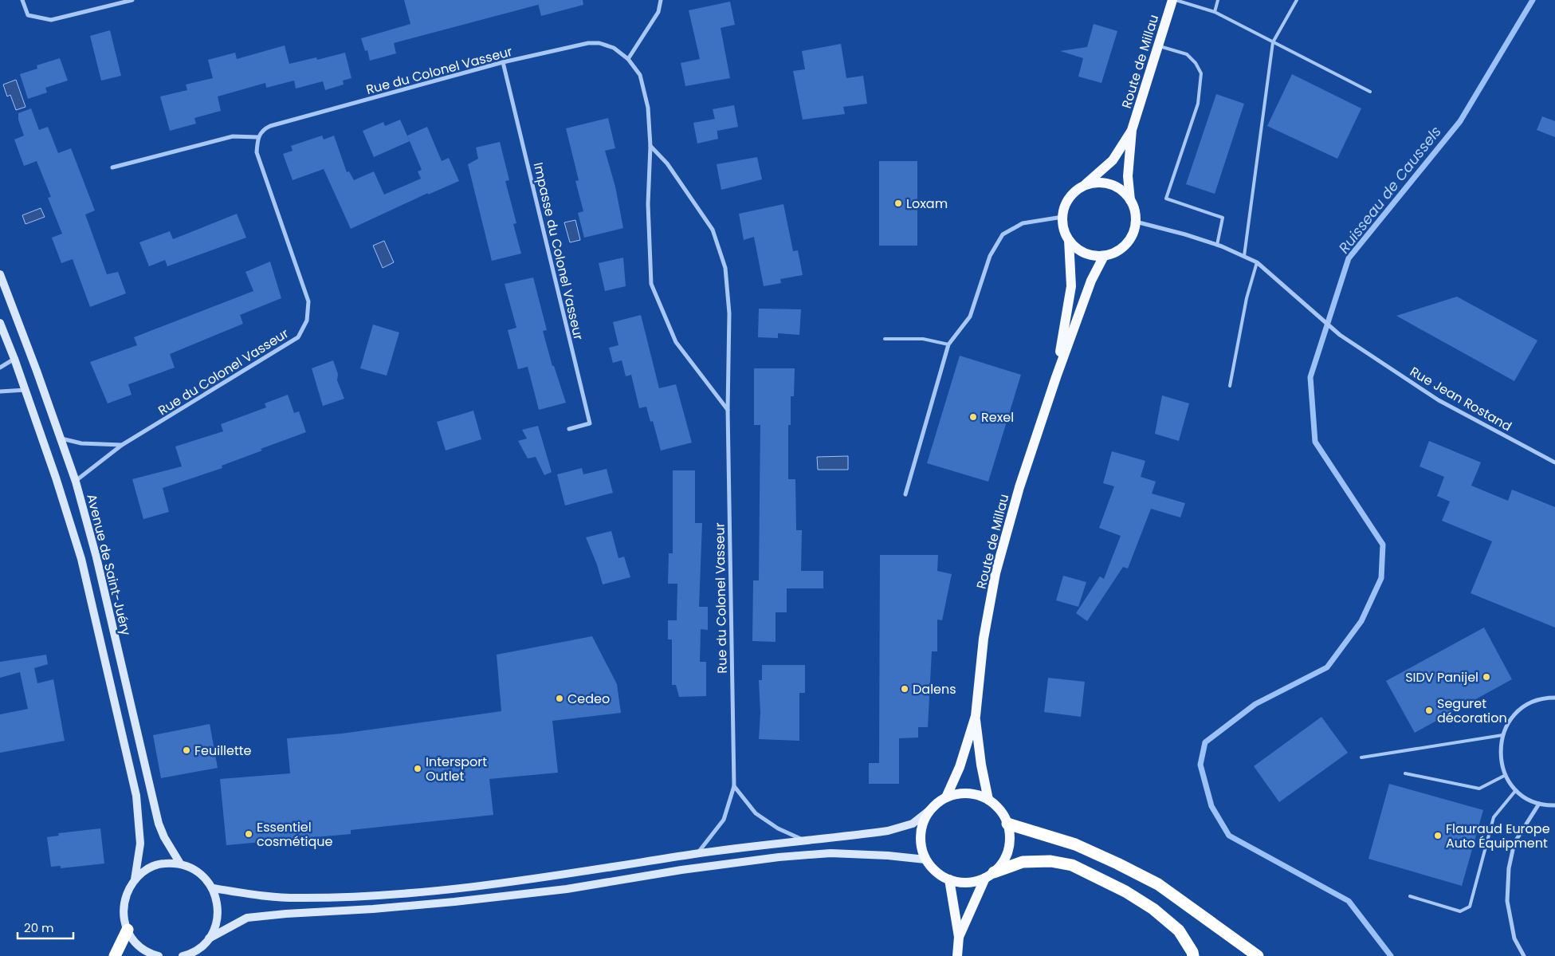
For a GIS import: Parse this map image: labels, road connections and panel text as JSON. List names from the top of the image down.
{
  "streets": {
    "main road": ["Route de Millau", "Avenue de Saint-Juéry"],
    "street": ["Rue du Colonel Vasseur", "Impasse du Colonel Vasseur", "Rue Jean Rostand"]
  },
  "crossings": [
    ["Rue du Colonel Vasseur", "Impasse du Colonel Vasseur"],
    ["Rue du Colonel Vasseur", "Avenue de Saint-Juéry"]
  ],
  "water": ["Ruisseau de Caussels"],
  "places": [
    "Loxam",
    "Rexel",
    "SIDV Panijel",
    "Dalens",
    "Cedeo",
    "Seguret décoration",
    "Feuillette",
    "Intersport Outlet",
    "Essentiel cosmétique",
    "Flauraud Europe Auto Équipment"
  ],
  "scale_bar": "20 m"
}
